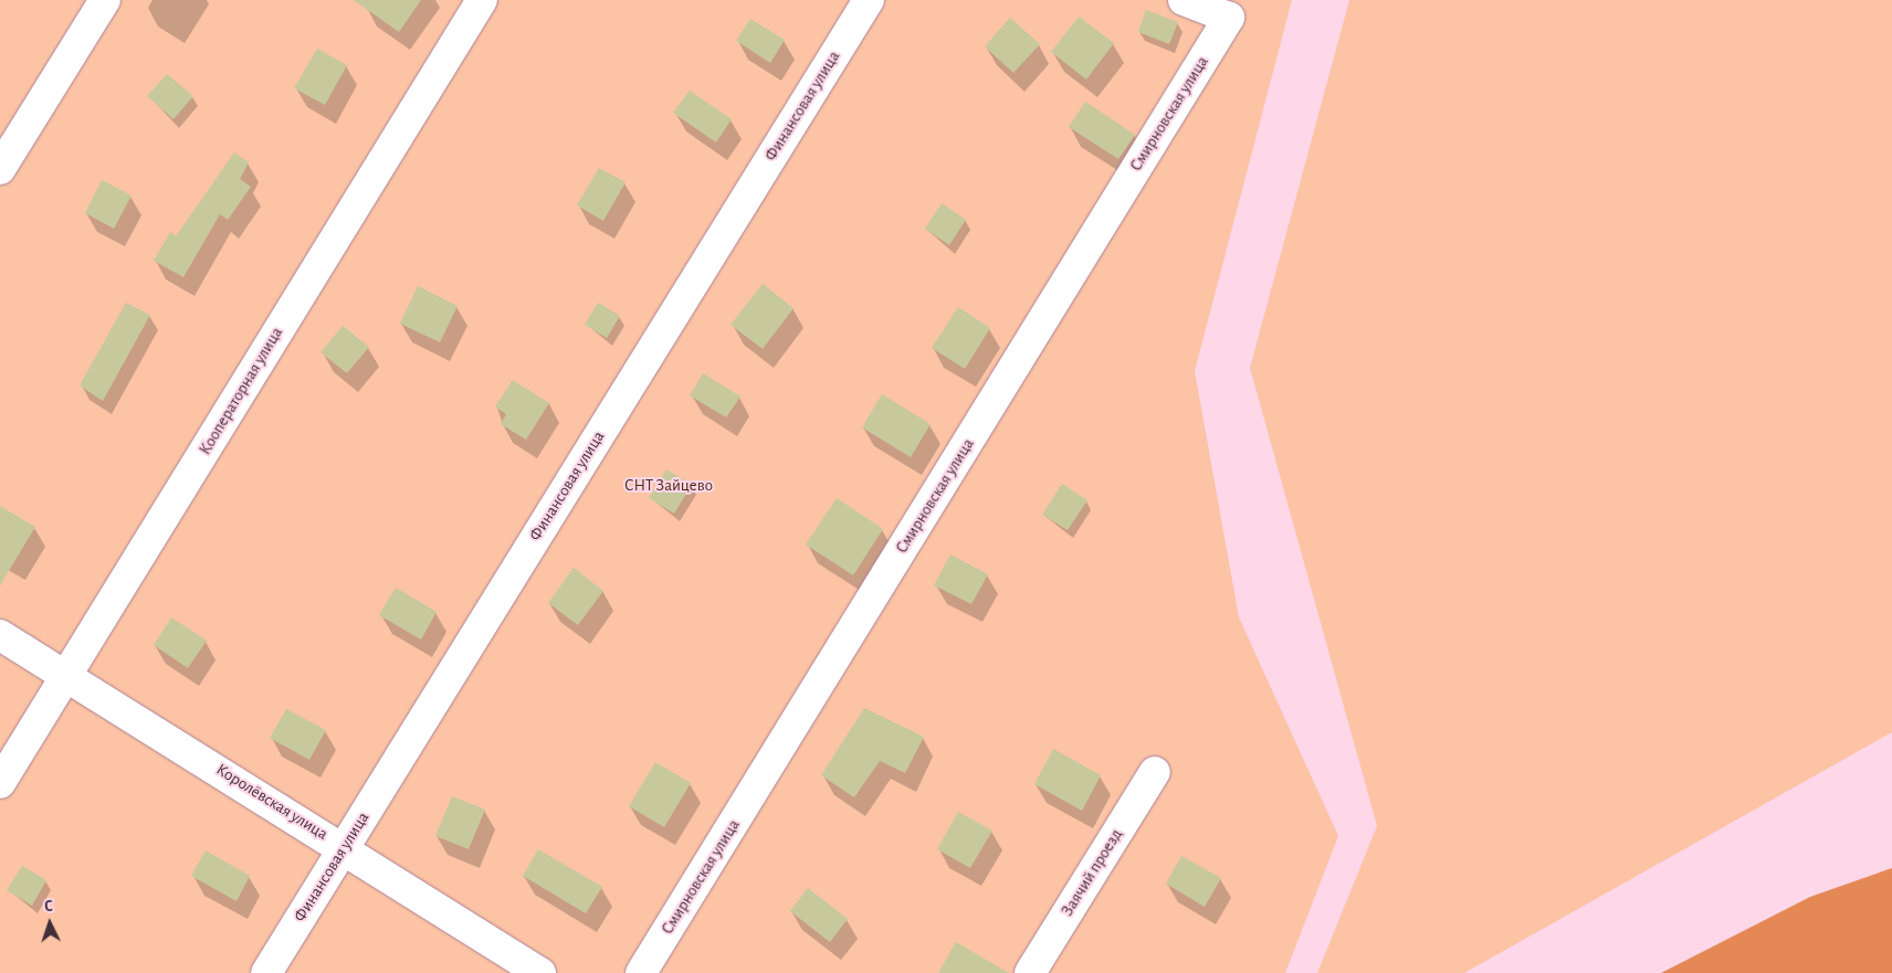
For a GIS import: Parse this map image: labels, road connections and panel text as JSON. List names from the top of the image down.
{
  "streets": {
    "street": [
      "Финансовая улица",
      "Смирновская улица",
      "Кооператорная улица",
      "Королёвская улица",
      "Заячий проезд"
    ]
  },
  "crossings": [
    ["Финансовая улица", "Королёвская улица"],
    ["Кооператорная улица", "Королёвская улица"]
  ],
  "parks": ["СНТ Зайцево"],
  "north": "top"
}
